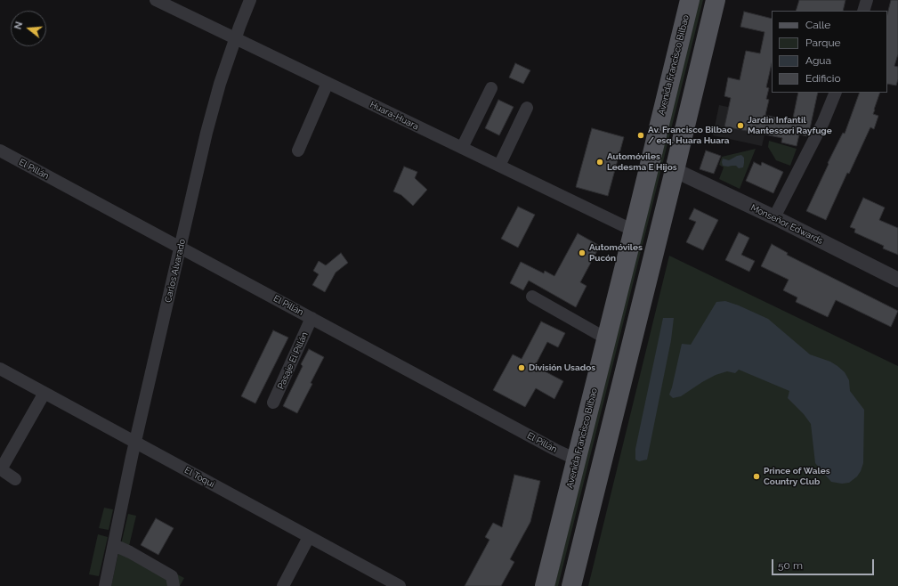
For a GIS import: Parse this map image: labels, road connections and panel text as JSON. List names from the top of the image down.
{
  "streets": {
    "main road": ["Avenida Francisco Bilbao"],
    "street": [
      "Huara-Huara",
      "El Pillán",
      "Monseñor Edwards",
      "Carlos Alvarado",
      "Pasaje El Pillán",
      "El Toqui"
    ]
  },
  "crossings": [
    ["Avenida Francisco Bilbao", "Huara-Huara"],
    ["Avenida Francisco Bilbao", "El Pillán"],
    ["Huara-Huara", "Carlos Alvarado"],
    ["El Pillán", "Carlos Alvarado"],
    ["El Pillán", "Pasaje El Pillán"],
    ["Carlos Alvarado", "El Toqui"]
  ],
  "places": [
    "Jardin Infantil Mantessori Rayfuge",
    "Av. Francisco Bilbao / esq. Huara Huara",
    "Automóviles Ledesma E Hijos",
    "Automóviles Pucón",
    "División Usados",
    "Prince of Wales Country Club"
  ],
  "legend": [
    "Calle",
    "Parque",
    "Agua",
    "Edificio"
  ],
  "scale_bar": "50 m",
  "north": "left"
}
